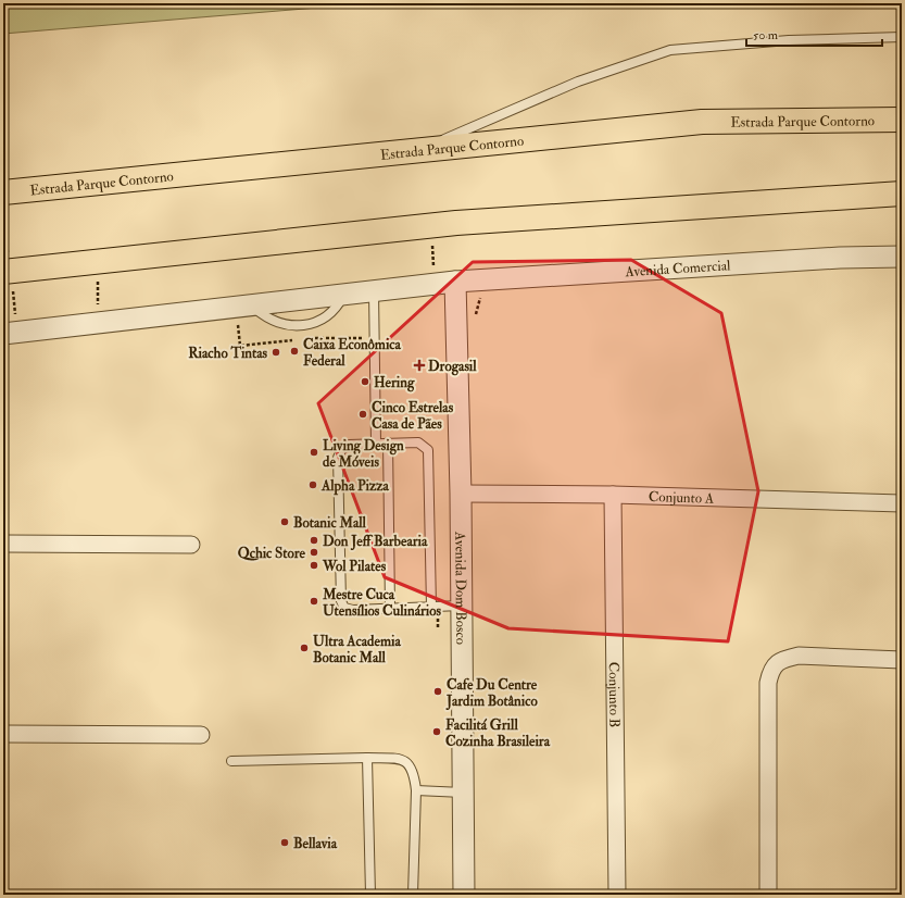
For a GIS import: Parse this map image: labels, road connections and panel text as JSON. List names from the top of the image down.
{
  "streets": {
    "highway": ["Estrada Parque Contorno"],
    "street": [
      "Avenida Comercial",
      "Conjunto A",
      "Avenida Dom Bosco",
      "Conjunto B"
    ]
  },
  "crossings": [
    ["Avenida Comercial", "Avenida Dom Bosco"],
    ["Conjunto A", "Avenida Dom Bosco"],
    ["Conjunto A", "Conjunto B"]
  ],
  "places": {
    "other": [
      "Caixa Econômica Federal",
      "Riacho Tintas",
      "Hering",
      "Cinco Estrelas Casa de Pães",
      "Living Design de Móveis",
      "Alpha Pizza",
      "Botanic Mall",
      "Don Jeff Barbearia",
      "Qchic Store",
      "Wol Pilates",
      "Mestre Cuca Utensílios Culinários",
      "Ultra Academia Botanic Mall",
      "Cafe Du Centre Jardim Botânico",
      "Facilitá Grill Cozinha Brasileira",
      "Bellavia"
    ],
    "health": ["Drogasil"]
  },
  "scale_bar": "50 m"
}
